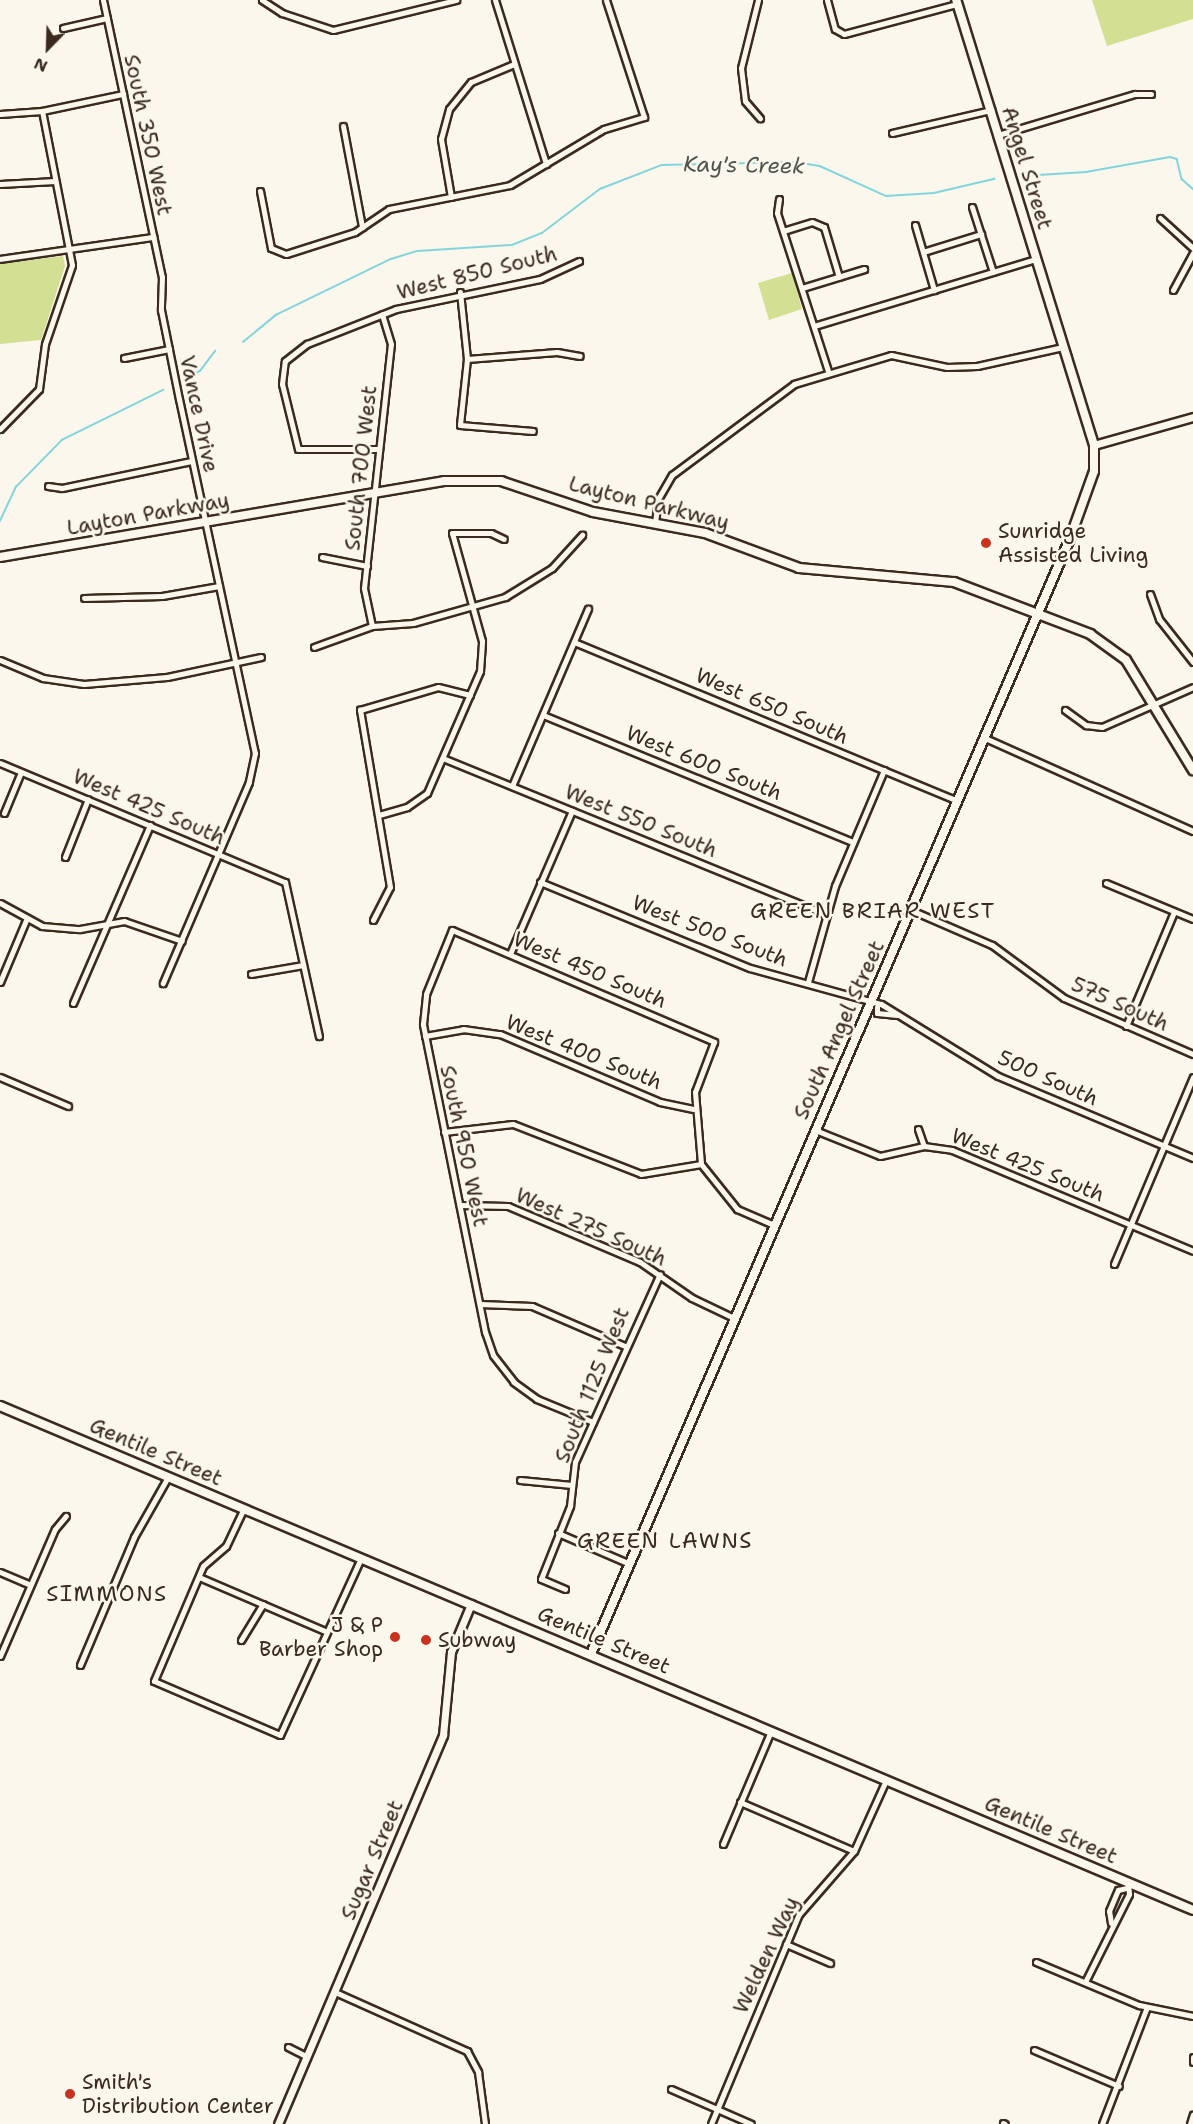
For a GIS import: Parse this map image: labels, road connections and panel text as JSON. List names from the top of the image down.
{
  "streets": {
    "main road": [
      "Angel Street",
      "Layton Parkway",
      "South Angel Street",
      "Gentile Street"
    ],
    "street": [
      "South 350 West",
      "West 850 South",
      "Vance Drive",
      "South 700 West",
      "West 650 South",
      "West 600 South",
      "West 425 South",
      "West 550 South",
      "West 500 South",
      "West 450 South",
      "575 South",
      "West 400 South",
      "500 South",
      "South 950 West",
      "West 275 South",
      "South 1125 West",
      "Sugar Street",
      "Welden Way"
    ]
  },
  "crossings": [
    ["South 350 West", "Vance Drive"],
    ["Angel Street", "South Angel Street"],
    ["West 850 South", "South 700 West"],
    ["Vance Drive", "Layton Parkway"],
    ["Vance Drive", "West 425 South"],
    ["South 700 West", "Layton Parkway"],
    ["Layton Parkway", "South Angel Street"],
    ["West 650 South", "South Angel Street"],
    ["West 425 South", "South Angel Street"],
    ["West 500 South", "South Angel Street"],
    ["West 500 South", "500 South"],
    ["West 450 South", "West 400 South"],
    ["West 450 South", "South 950 West"],
    ["575 South", "South Angel Street"],
    ["South Angel Street", "500 South"],
    ["South Angel Street", "West 275 South"],
    ["South Angel Street", "Gentile Street"],
    ["West 400 South", "South 950 West"],
    ["South 950 West", "West 275 South"],
    ["South 950 West", "South 1125 West"],
    ["West 275 South", "South 1125 West"],
    ["Gentile Street", "Sugar Street"],
    ["Gentile Street", "Welden Way"]
  ],
  "districts": ["GREEN BRIAR WEST", "GREEN LAWNS", "SIMMONS"],
  "water": ["Kay's Creek"],
  "places": [
    "Sunridge Assisted Living",
    "J & P Barber Shop",
    "Subway",
    "Smith's Distribution Center"
  ],
  "north": "bottom left"
}
